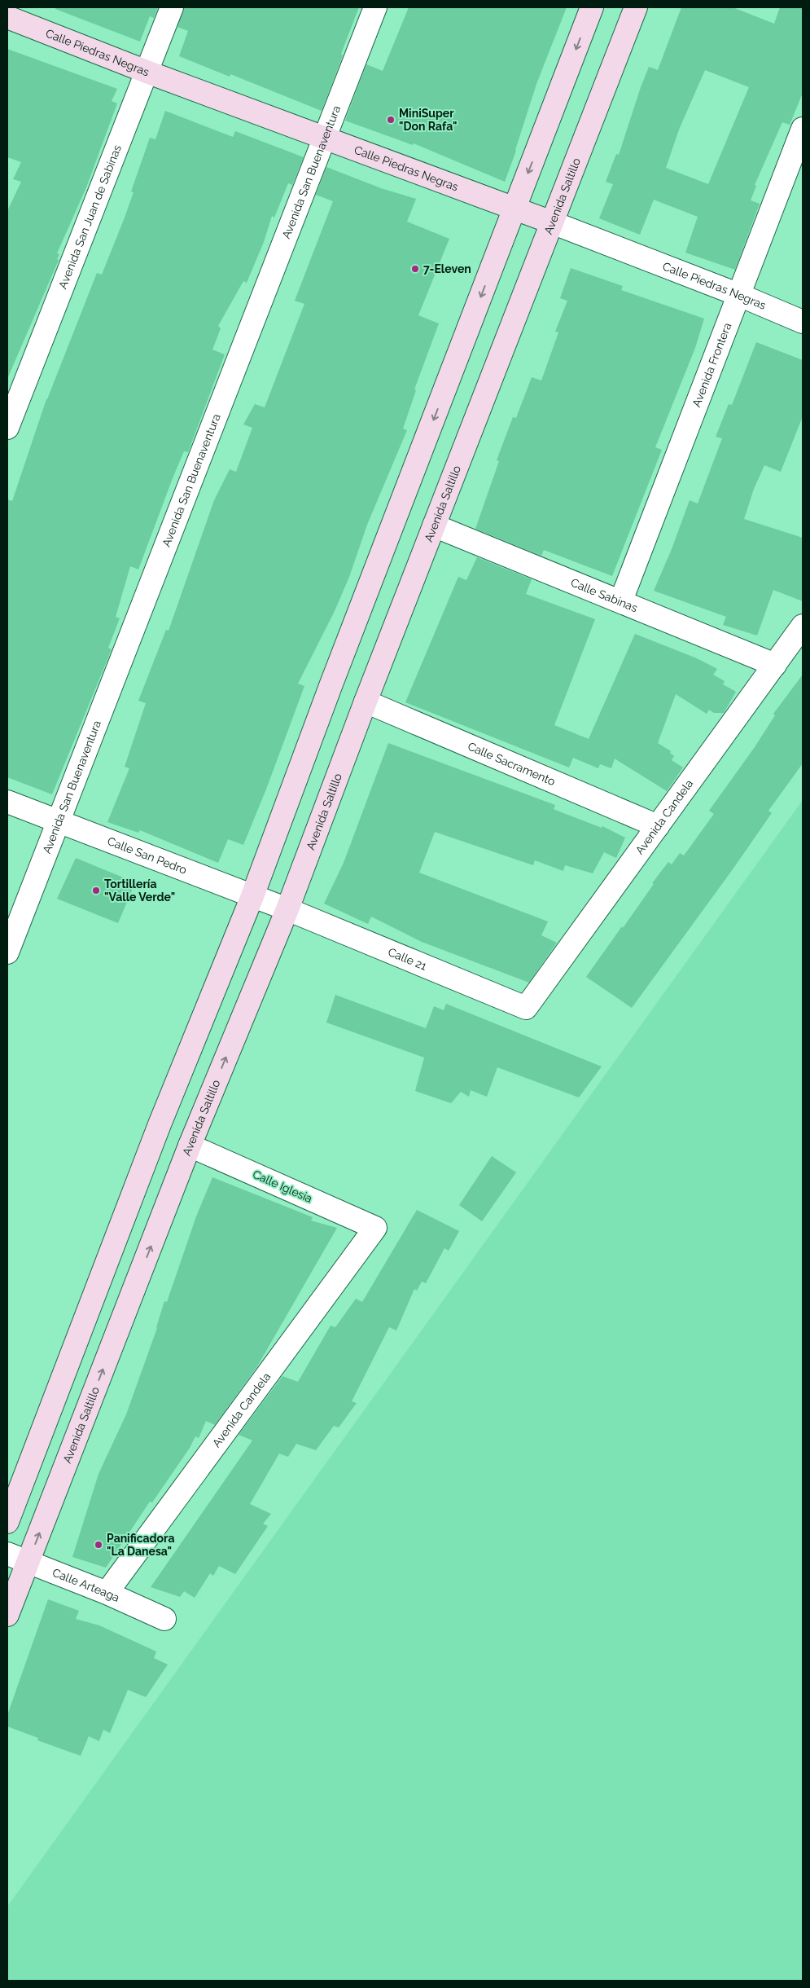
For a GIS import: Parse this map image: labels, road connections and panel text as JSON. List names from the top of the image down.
{
  "streets": {
    "street": [
      "Calle Piedras Negras",
      "Avenida San Buenaventura",
      "Avenida Saltillo",
      "Avenida San Juan de Sabinas",
      "Avenida Frontera",
      "Calle Sabinas",
      "Calle Sacramento",
      "Avenida Candela",
      "Calle San Pedro",
      "Calle 21",
      "Calle Iglesia",
      "Calle Arteaga"
    ]
  },
  "crossings": [
    ["Calle Piedras Negras", "Avenida San Buenaventura"],
    ["Calle Piedras Negras", "Avenida Saltillo"],
    ["Calle Piedras Negras", "Avenida San Juan de Sabinas"],
    ["Calle Piedras Negras", "Avenida Frontera"],
    ["Avenida San Buenaventura", "Calle San Pedro"],
    ["Avenida Saltillo", "Calle Sabinas"],
    ["Avenida Saltillo", "Calle Sacramento"],
    ["Avenida Saltillo", "Calle San Pedro"],
    ["Avenida Saltillo", "Calle 21"],
    ["Avenida Saltillo", "Calle Iglesia"],
    ["Avenida Saltillo", "Calle Arteaga"],
    ["Avenida Frontera", "Calle Sabinas"],
    ["Calle Sabinas", "Avenida Candela"],
    ["Calle Sacramento", "Avenida Candela"],
    ["Avenida Candela", "Calle 21"],
    ["Avenida Candela", "Calle Iglesia"],
    ["Avenida Candela", "Calle Arteaga"],
    ["Calle San Pedro", "Calle 21"]
  ],
  "places": [
    "MiniSuper \"Don Rafa\"",
    "7-Eleven",
    "Tortillería \"Valle Verde\"",
    "Panificadora \"La Danesa\""
  ]
}
